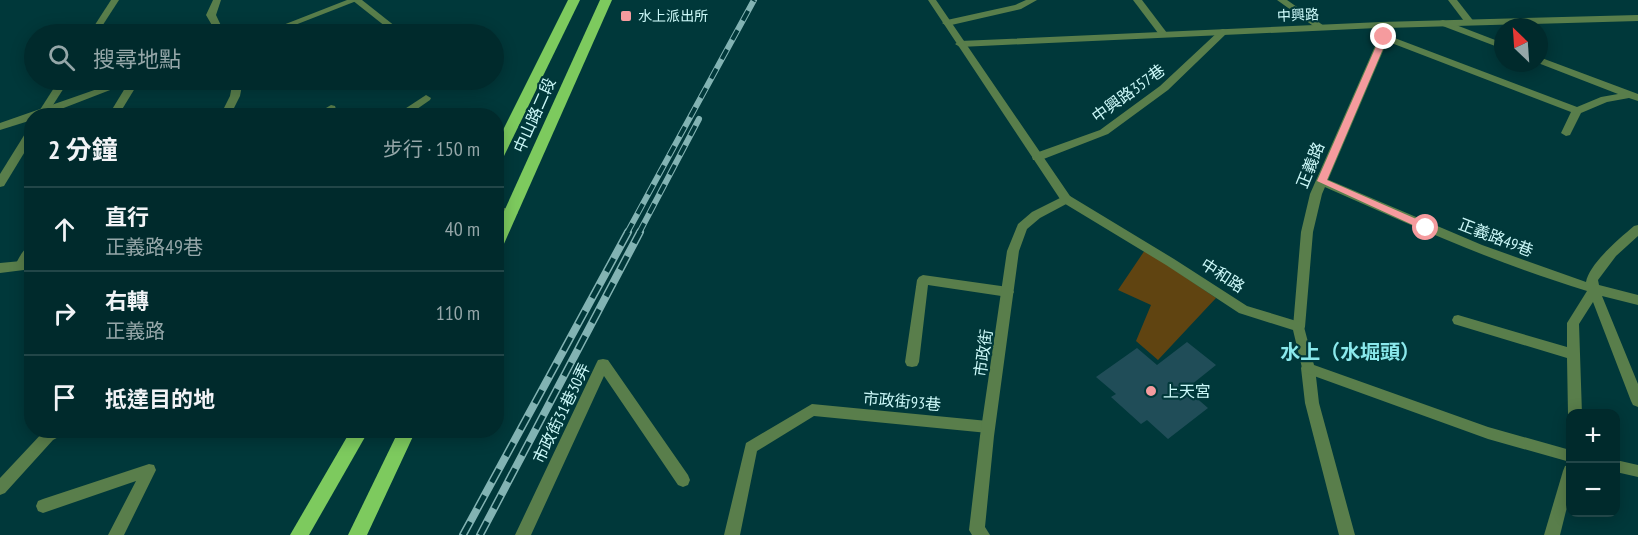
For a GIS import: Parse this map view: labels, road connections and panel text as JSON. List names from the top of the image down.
{
  "streets": {
    "main road": ["中山路二段"],
    "street": [
      "中興路",
      "中興路357巷",
      "正義路",
      "正義路49巷",
      "中和路",
      "市政街",
      "市政街93巷",
      "市政街31巷30弄"
    ]
  },
  "crossings": [
    ["中興路", "中興路357巷"],
    ["中興路", "中和路"],
    ["中興路357巷", "中和路"],
    ["正義路", "正義路49巷"],
    ["正義路", "中和路"],
    ["中和路", "市政街"],
    ["市政街", "市政街93巷"]
  ],
  "districts": ["水上（水堀頭）"],
  "places": {
    "transit": ["水上派出所"],
    "other": ["上天宮"]
  },
  "north": "top left",
  "page": {
    "search": "搜尋地點",
    "heading": ["2 分鐘", "步行 · 150 m"],
    "list": [
      ["直行", "正義路49巷", "40 m"],
      ["右轉", "正義路", "110 m"],
      "抵達目的地"
    ],
    "map_buttons": ["+", "−"]
  }
}
